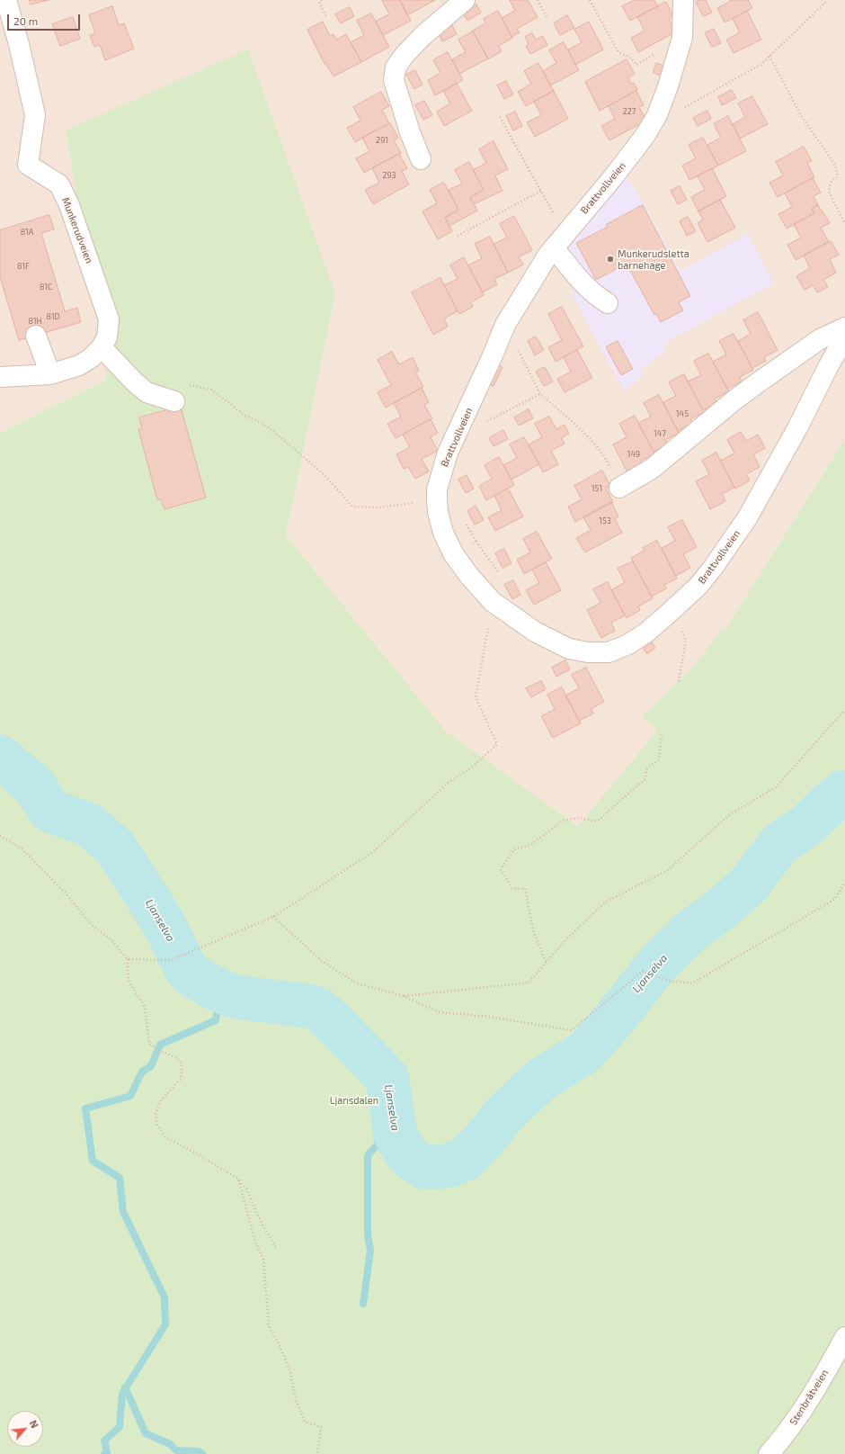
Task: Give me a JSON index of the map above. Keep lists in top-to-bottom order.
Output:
{
  "streets": {
    "street": ["Brattvollveien", "Munkerudveien", "Stenbråtveien"]
  },
  "water": ["Ljanselva"],
  "parks": ["Ljansdalen"],
  "places": ["Munkerudsletta barnehage"],
  "house_numbers": [
    "227",
    "291",
    "293",
    "81A",
    "81F",
    "81C",
    "81D",
    "81H",
    "145",
    "147",
    "149",
    "151",
    "153"
  ],
  "scale_bar": "20 m",
  "north": "top right"
}
